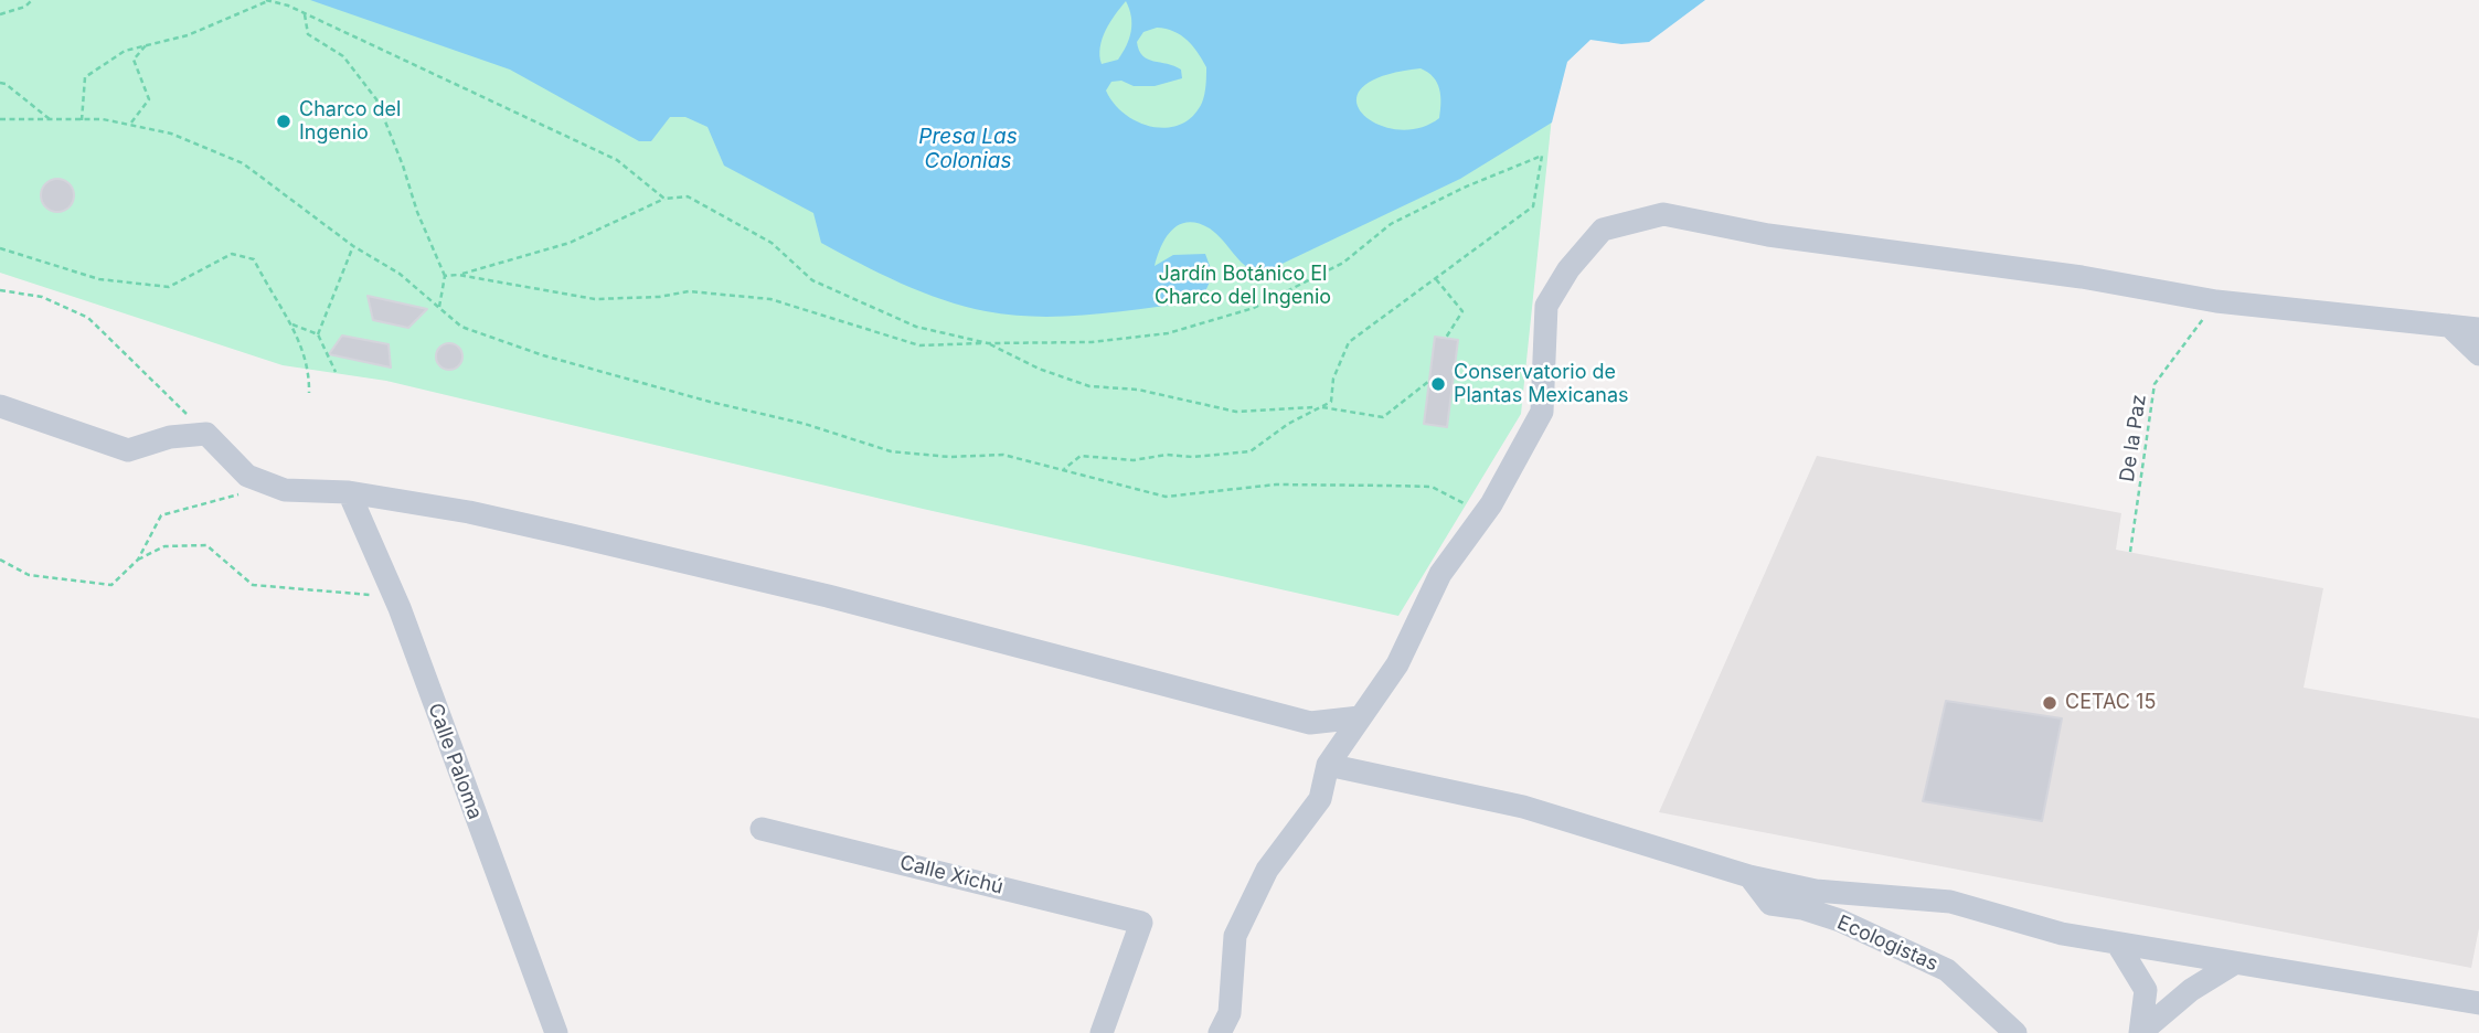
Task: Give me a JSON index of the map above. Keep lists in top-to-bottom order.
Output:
{
  "streets": {
    "street": ["Calle Paloma", "Calle Xichú", "Ecologistas"],
    "path": ["De la Paz"]
  },
  "water": ["Presa Las Colonias"],
  "parks": ["Jardín Botánico El Charco del Ingenio"],
  "places": ["Charco del Ingenio", "Conservatorio de Plantas Mexicanas", "CETAC 15"]
}
